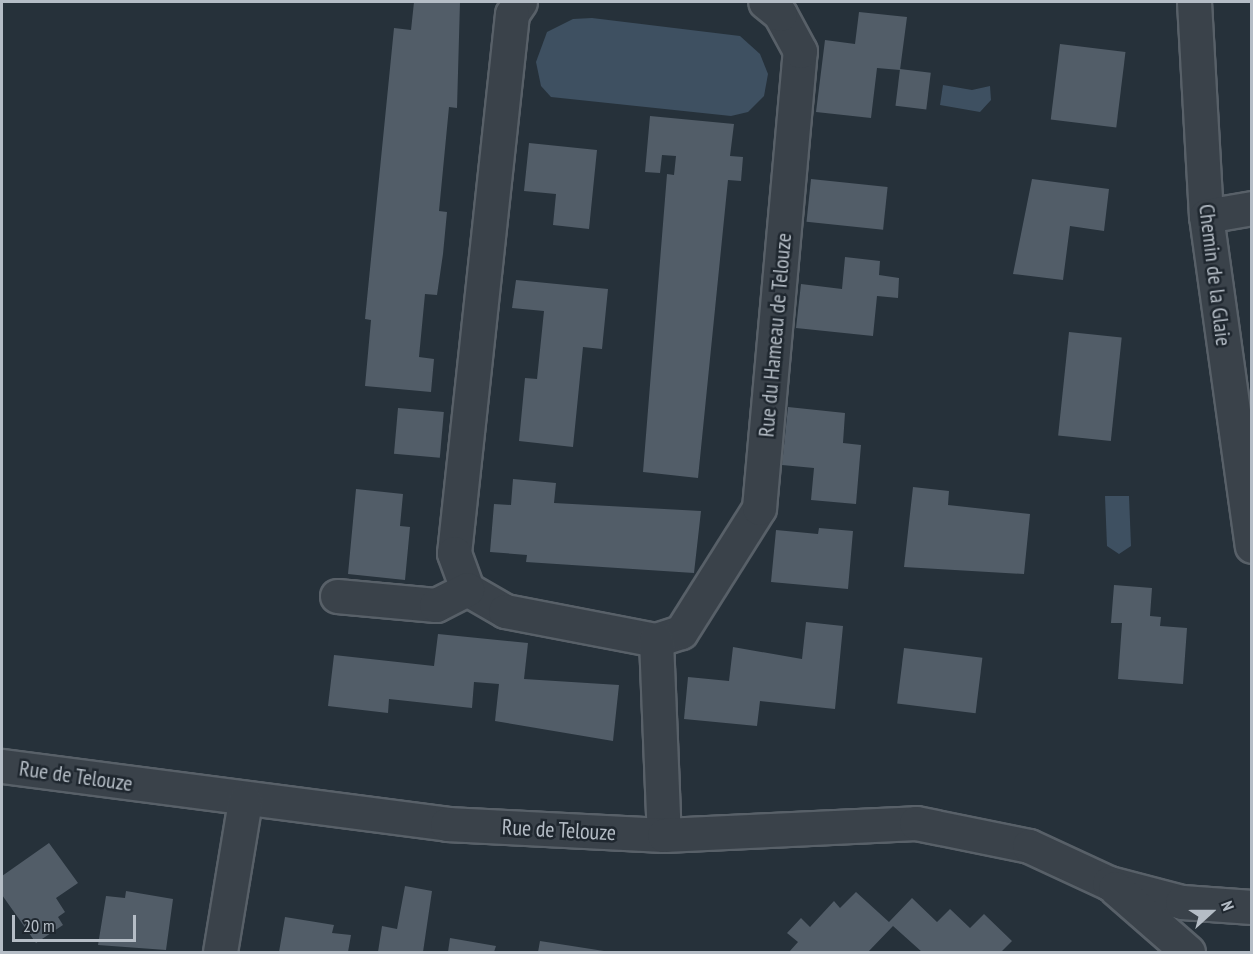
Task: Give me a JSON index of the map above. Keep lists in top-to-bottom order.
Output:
{
  "streets": {
    "street": ["Chemin de la Glaie", "Rue du Hameau de Telouze", "Rue de Telouze"]
  },
  "scale_bar": "20 m",
  "north": "right"
}
